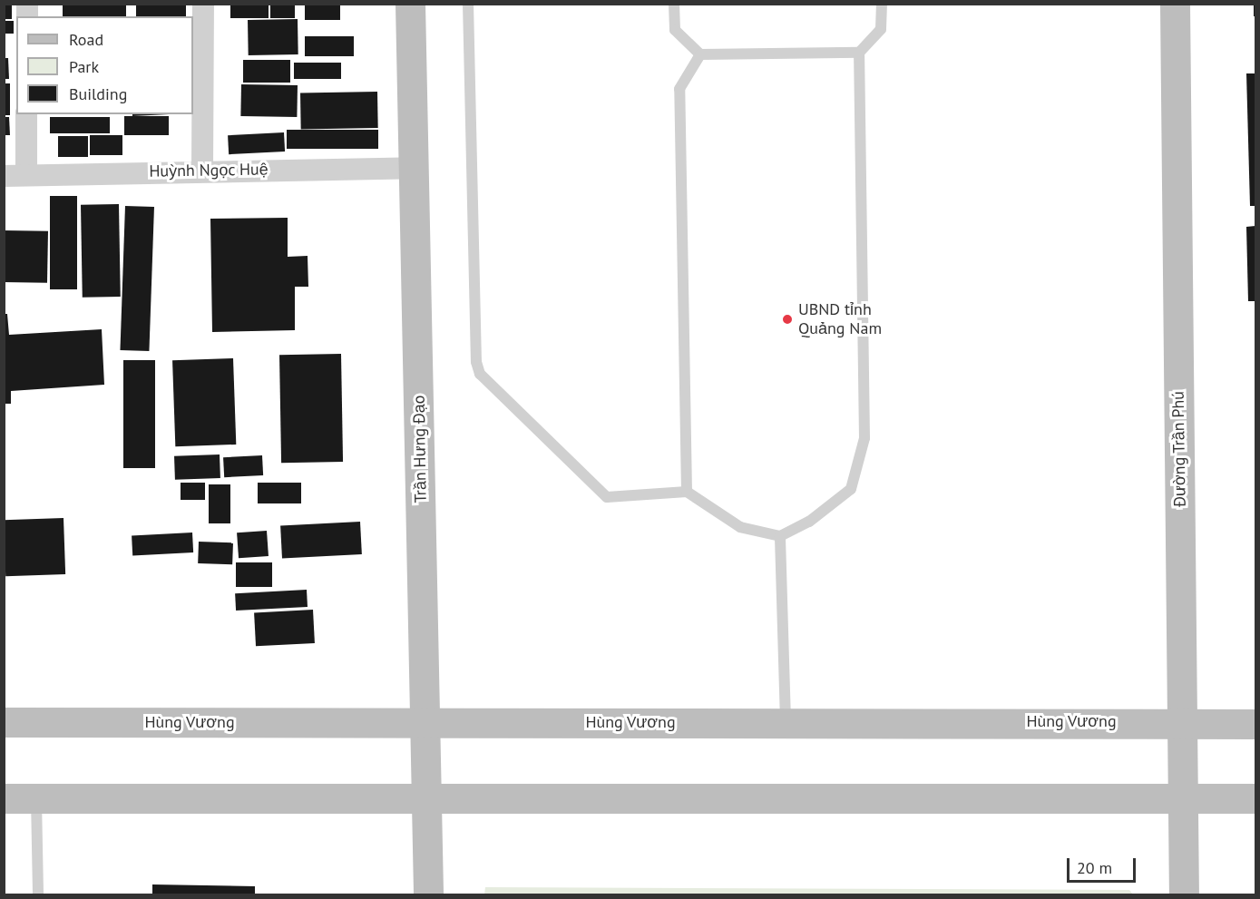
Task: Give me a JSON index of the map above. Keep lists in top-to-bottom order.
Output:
{
  "streets": {
    "main road": ["Trần Hưng Đạo", "Đường Trần Phú", "Hùng Vương"],
    "street": ["Huỳnh Ngọc Huệ"]
  },
  "crossings": [
    ["Huỳnh Ngọc Huệ", "Trần Hưng Đạo"],
    ["Trần Hưng Đạo", "Hùng Vương"],
    ["Đường Trần Phú", "Hùng Vương"]
  ],
  "places": ["UBND tỉnh Quảng Nam"],
  "legend": ["Road", "Park", "Building"],
  "scale_bar": "20 m"
}
